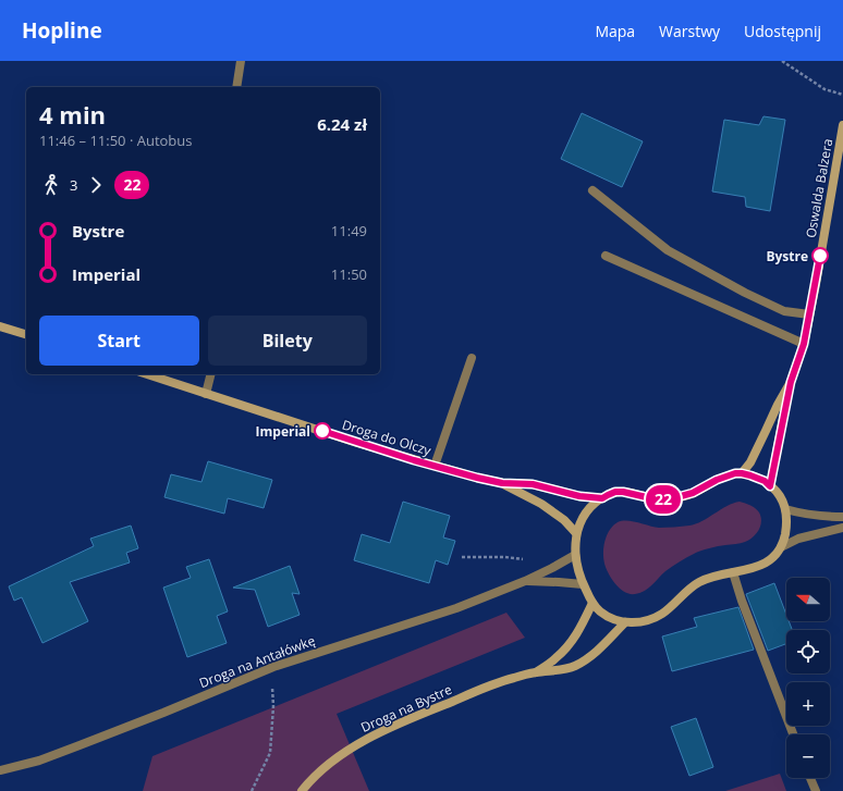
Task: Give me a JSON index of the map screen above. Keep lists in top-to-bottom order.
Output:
{
  "streets": {
    "street": [
      "Oswalda Balzera",
      "Droga do Olczy",
      "Droga na Antałówkę",
      "Droga na Bystre"
    ]
  },
  "places": ["Bystre", "Imperial"],
  "lines": ["bus line 22"],
  "north": "left",
  "page": {
    "header": "Hopline",
    "nav": ["Mapa", "Warstwy", "Udostępnij"],
    "on_map": "22",
    "heading": ["4 min", "11:46 – 11:50 · Autobus", "6.24 zł"],
    "legs": ["3", "22"],
    "list": [
      {
        "name": "Bystre",
        "value": "11:49"
      },
      {
        "name": "Imperial",
        "value": "11:50"
      }
    ],
    "buttons": ["Start", "Bilety"],
    "map_buttons": ["+", "−"]
  }
}
